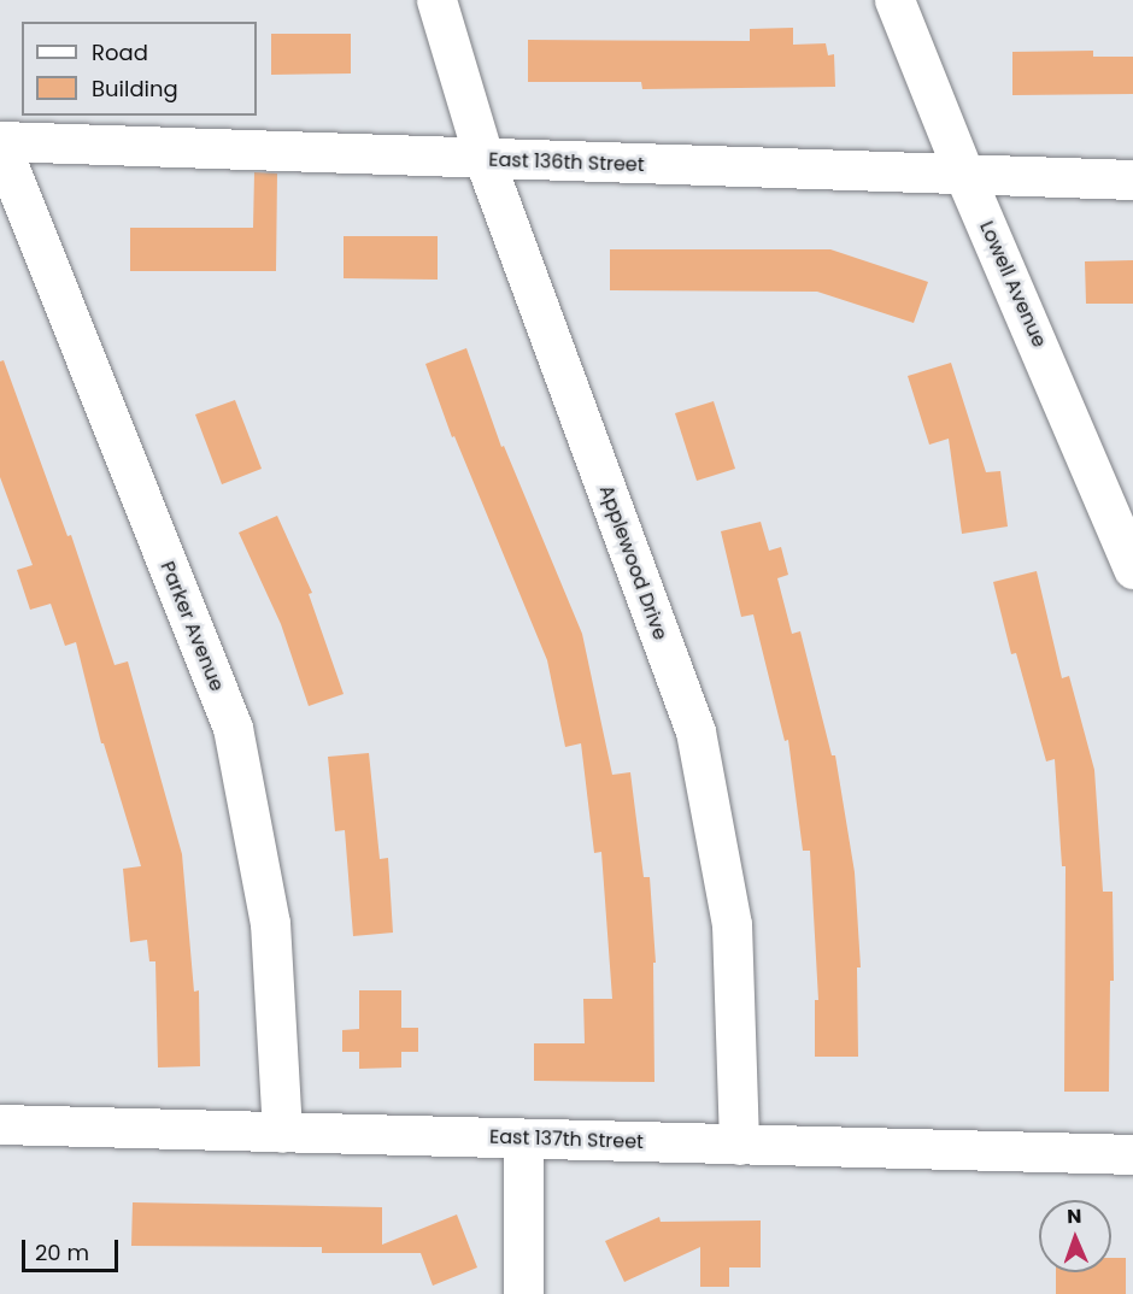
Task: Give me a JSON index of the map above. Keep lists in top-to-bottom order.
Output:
{
  "streets": {
    "street": [
      "East 136th Street",
      "Lowell Avenue",
      "Applewood Drive",
      "Parker Avenue",
      "East 137th Street"
    ]
  },
  "crossings": [
    ["East 136th Street", "Lowell Avenue"],
    ["East 136th Street", "Applewood Drive"],
    ["East 136th Street", "Parker Avenue"],
    ["Applewood Drive", "East 137th Street"],
    ["Parker Avenue", "East 137th Street"]
  ],
  "legend": ["Road", "Building"],
  "scale_bar": "20 m",
  "north": "top"
}
